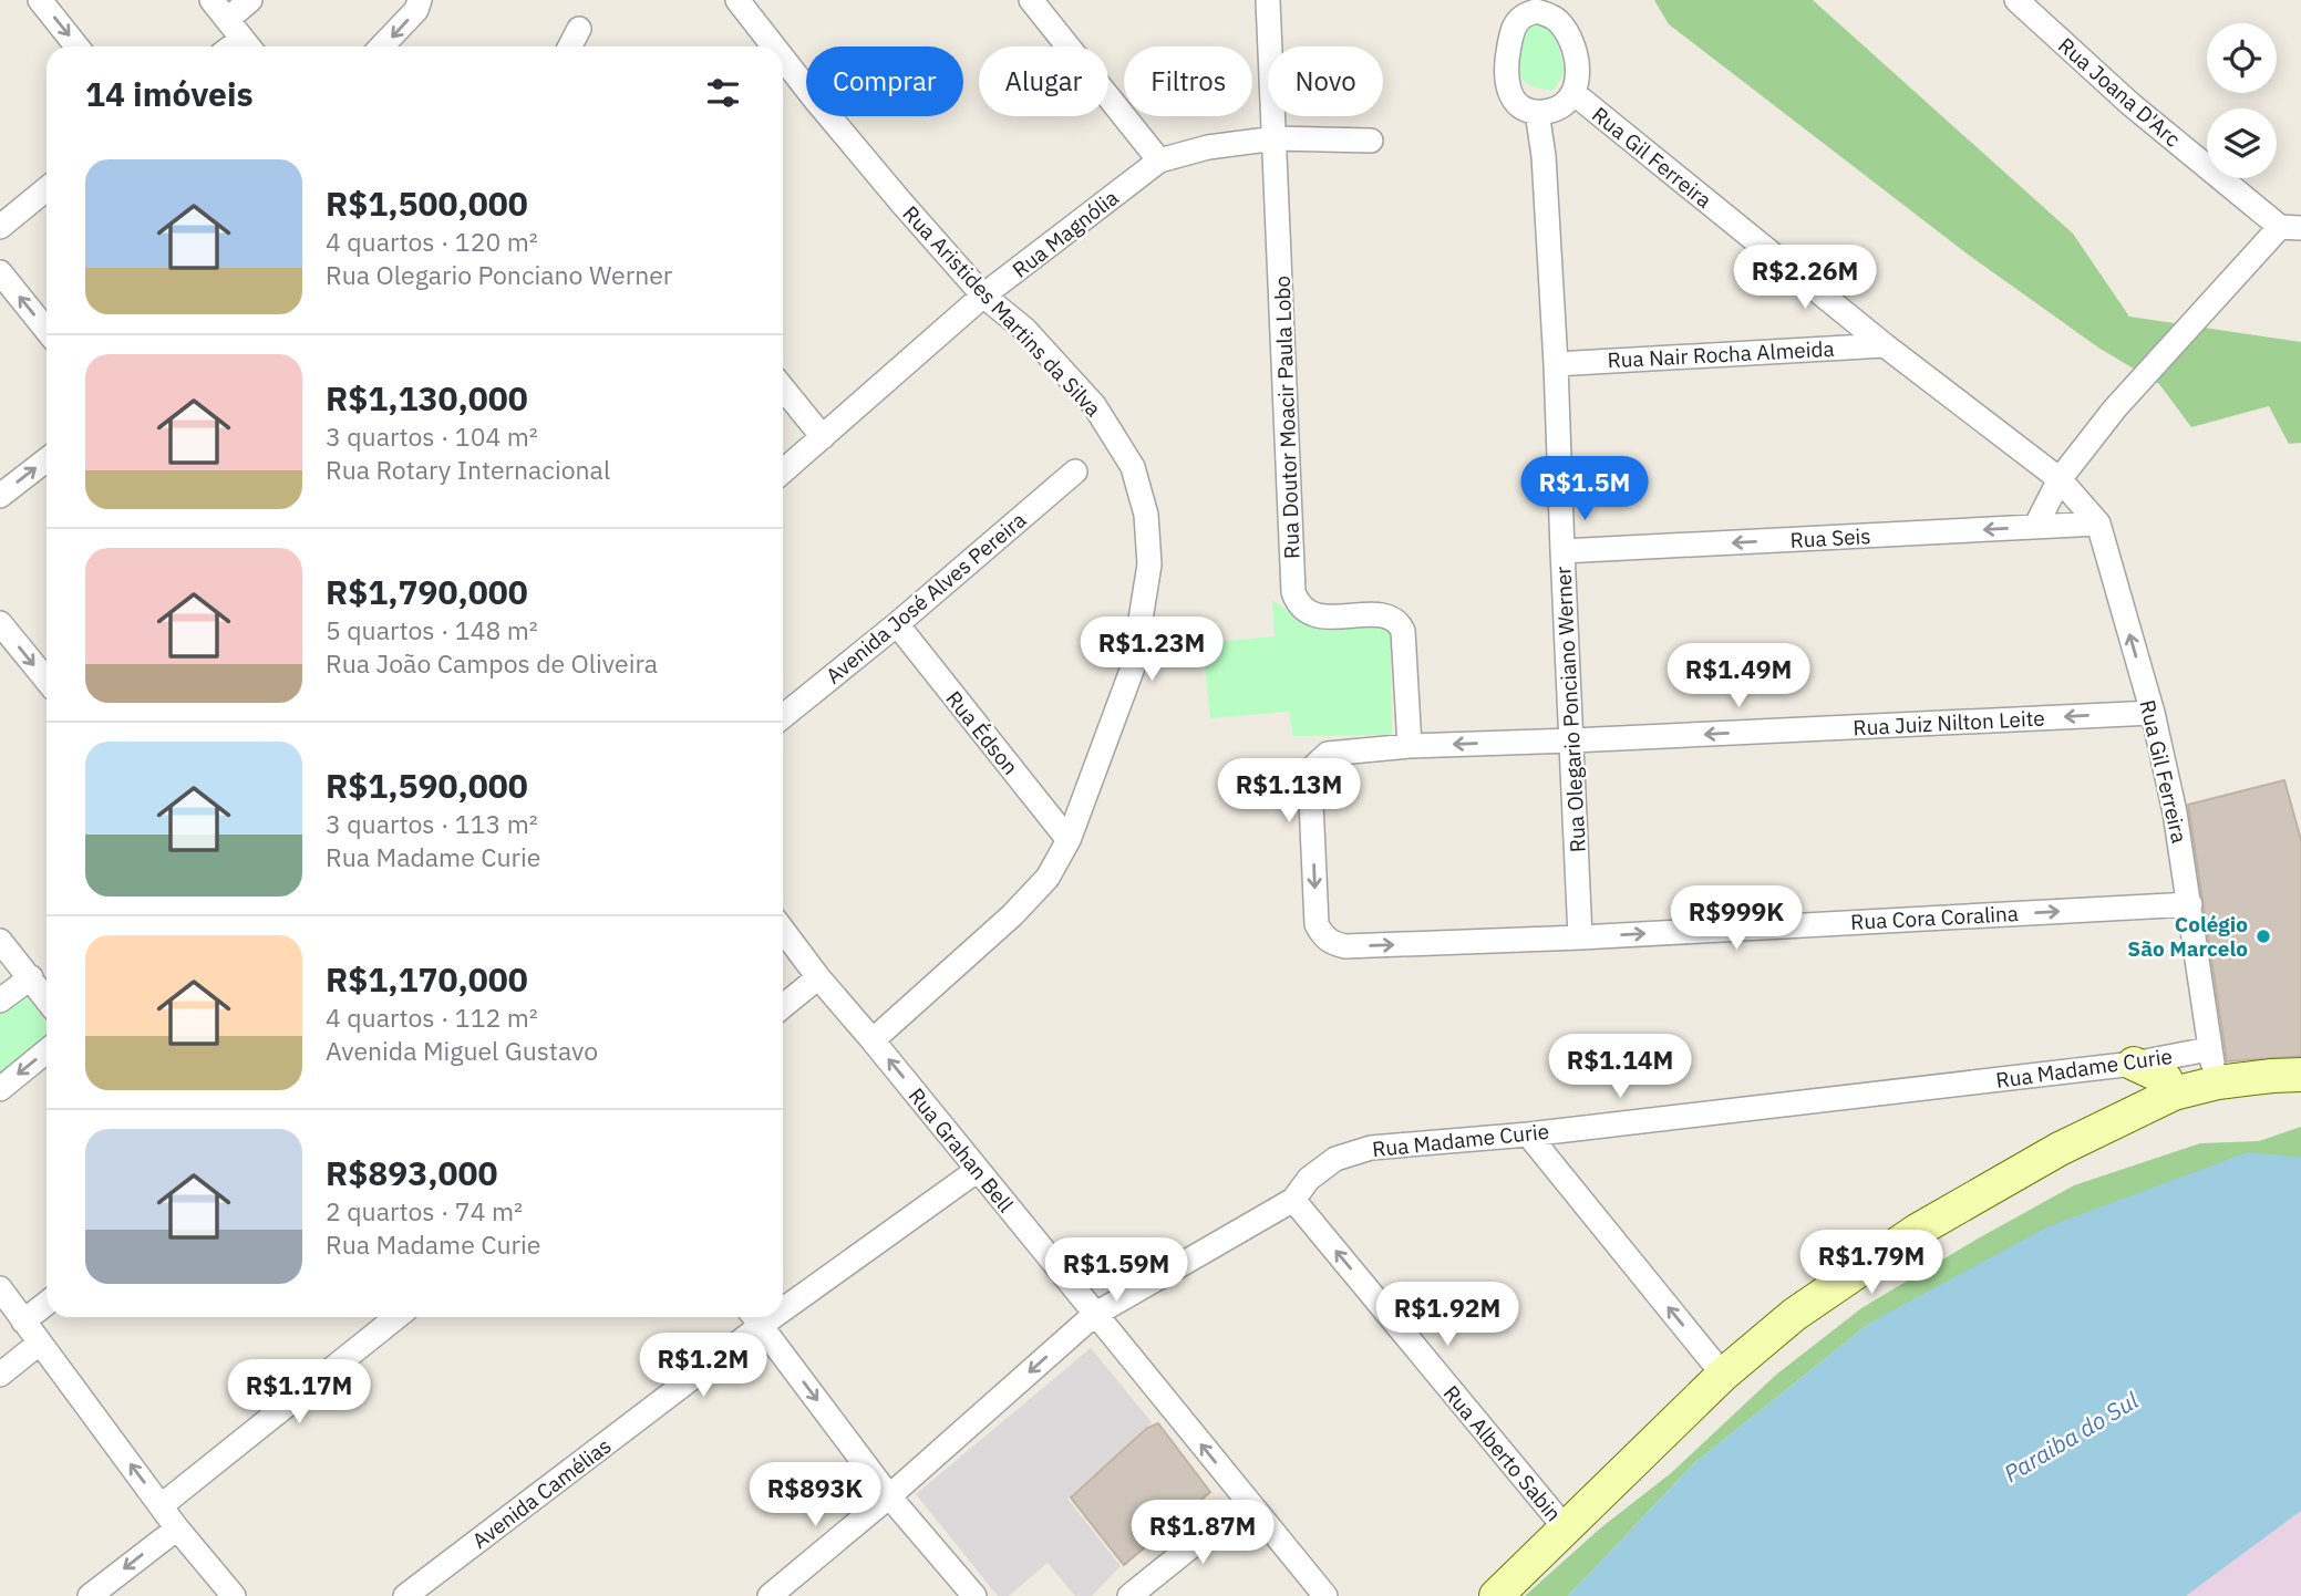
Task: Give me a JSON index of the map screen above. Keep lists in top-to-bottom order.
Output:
{
  "streets": {
    "street": [
      "Rua Joana D'Arc",
      "Rua Gil Ferreira",
      "Rua Magnólia",
      "Rua Aristides Martins da Silva",
      "Rua Nair Rocha Almeida",
      "Rua Doutor Moacir Paula Lobo",
      "Rua Seis",
      "Avenida José Alves Pereira",
      "Rua Olegario Ponciano Werner",
      "Rua Juiz Nilton Leite",
      "Rua Édson",
      "Rua Cora Coralina",
      "Rua Madame Curie",
      "Rua Grahan Bell",
      "Rua Alberto Sabin",
      "Avenida Camélias"
    ]
  },
  "crossings": [
    ["Rua Gil Ferreira", "Rua Nair Rocha Almeida"],
    ["Rua Gil Ferreira", "Rua Seis"],
    ["Rua Gil Ferreira", "Rua Olegario Ponciano Werner"],
    ["Rua Gil Ferreira", "Rua Juiz Nilton Leite"],
    ["Rua Gil Ferreira", "Rua Cora Coralina"],
    ["Rua Gil Ferreira", "Rua Madame Curie"],
    ["Rua Magnólia", "Rua Aristides Martins da Silva"],
    ["Rua Magnólia", "Rua Doutor Moacir Paula Lobo"],
    ["Rua Aristides Martins da Silva", "Rua Édson"],
    ["Rua Aristides Martins da Silva", "Rua Grahan Bell"],
    ["Rua Nair Rocha Almeida", "Rua Olegario Ponciano Werner"],
    ["Rua Doutor Moacir Paula Lobo", "Rua Juiz Nilton Leite"],
    ["Rua Seis", "Rua Olegario Ponciano Werner"],
    ["Avenida José Alves Pereira", "Rua Édson"],
    ["Rua Olegario Ponciano Werner", "Rua Juiz Nilton Leite"],
    ["Rua Olegario Ponciano Werner", "Rua Cora Coralina"],
    ["Rua Juiz Nilton Leite", "Rua Cora Coralina"],
    ["Rua Madame Curie", "Rua Grahan Bell"],
    ["Rua Madame Curie", "Rua Alberto Sabin"],
    ["Rua Grahan Bell", "Avenida Camélias"]
  ],
  "one_way": [
    "Rua Seis",
    "Rua Juiz Nilton Leite",
    "Rua Cora Coralina",
    "Rua Grahan Bell",
    "Rua Alberto Sabin"
  ],
  "water": ["Paraiba do Sul"],
  "places": ["Colégio São Marcelo"],
  "page": {
    "chip": [
      "Comprar",
      "Alugar",
      "Filtros",
      "Novo"
    ],
    "heading": "14 imóveis",
    "list": [
      {
        "name": "R$1,500,000",
        "note": "4 quartos · 120 m² · Rua Olegario Ponciano Werner"
      },
      {
        "name": "R$1,130,000",
        "note": "3 quartos · 104 m² · Rua Rotary Internacional"
      },
      {
        "name": "R$1,790,000",
        "note": "5 quartos · 148 m² · Rua João Campos de Oliveira"
      },
      {
        "name": "R$1,590,000",
        "note": "3 quartos · 113 m² · Rua Madame Curie"
      },
      {
        "name": "R$1,170,000",
        "note": "4 quartos · 112 m² · Avenida Miguel Gustavo"
      },
      {
        "name": "R$893,000",
        "note": "2 quartos · 74 m² · Rua Madame Curie"
      }
    ],
    "price": [
      "R$2.26M",
      "R$1.5M",
      "R$1.23M",
      "R$1.49M",
      "R$1.13M",
      "R$999K",
      "R$1.14M",
      "R$1.79M",
      "R$1.59M",
      "R$1.92M",
      "R$1.2M",
      "R$1.17M",
      "R$893K",
      "R$1.87M"
    ]
  }
}
